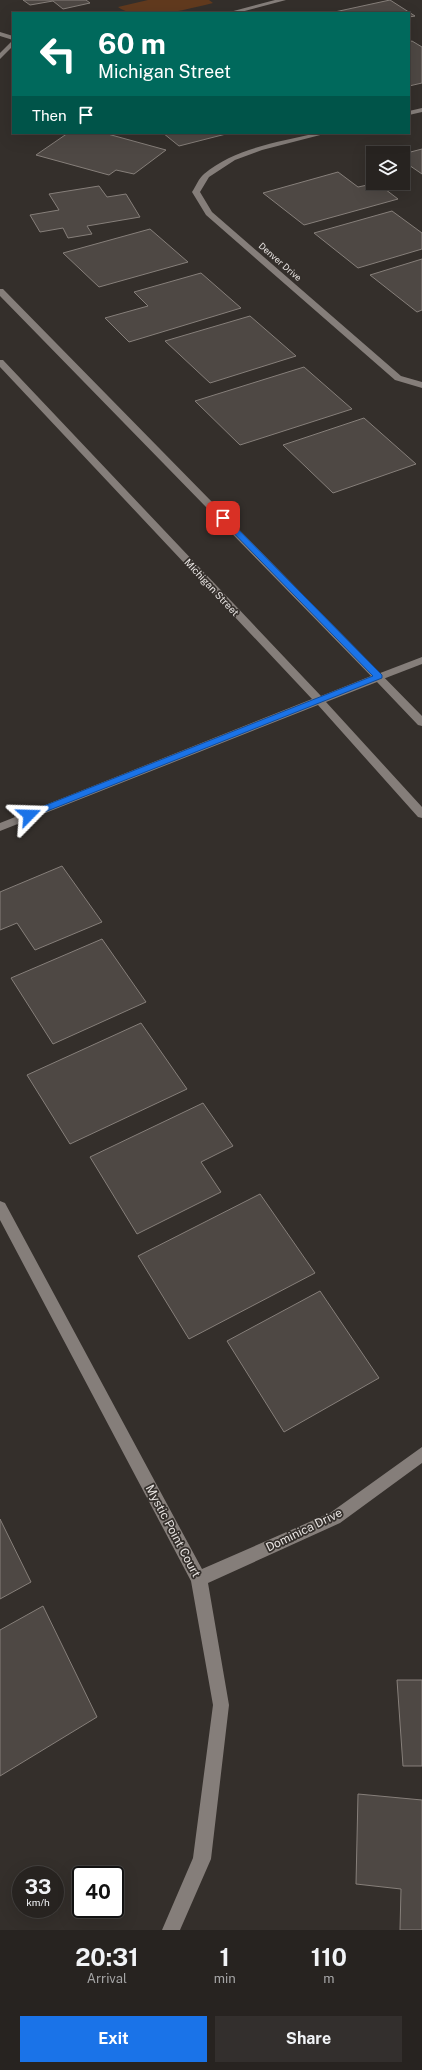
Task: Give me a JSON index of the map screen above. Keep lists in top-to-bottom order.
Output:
{
  "streets": {
    "street": [
      "Denver Drive",
      "Michigan Street",
      "Dominica Drive",
      "Mystic Point Court"
    ]
  },
  "crossings": [
    ["Dominica Drive", "Mystic Point Court"]
  ],
  "page": {
    "turn": ["60 m", "Michigan Street"],
    "then": "Then",
    "speed": "33 km/h",
    "limit": "40",
    "eta": [
      "20:31",
      "Arrival",
      "1",
      "min",
      "110",
      "m"
    ],
    "buttons": ["Exit", "Share"]
  }
}
